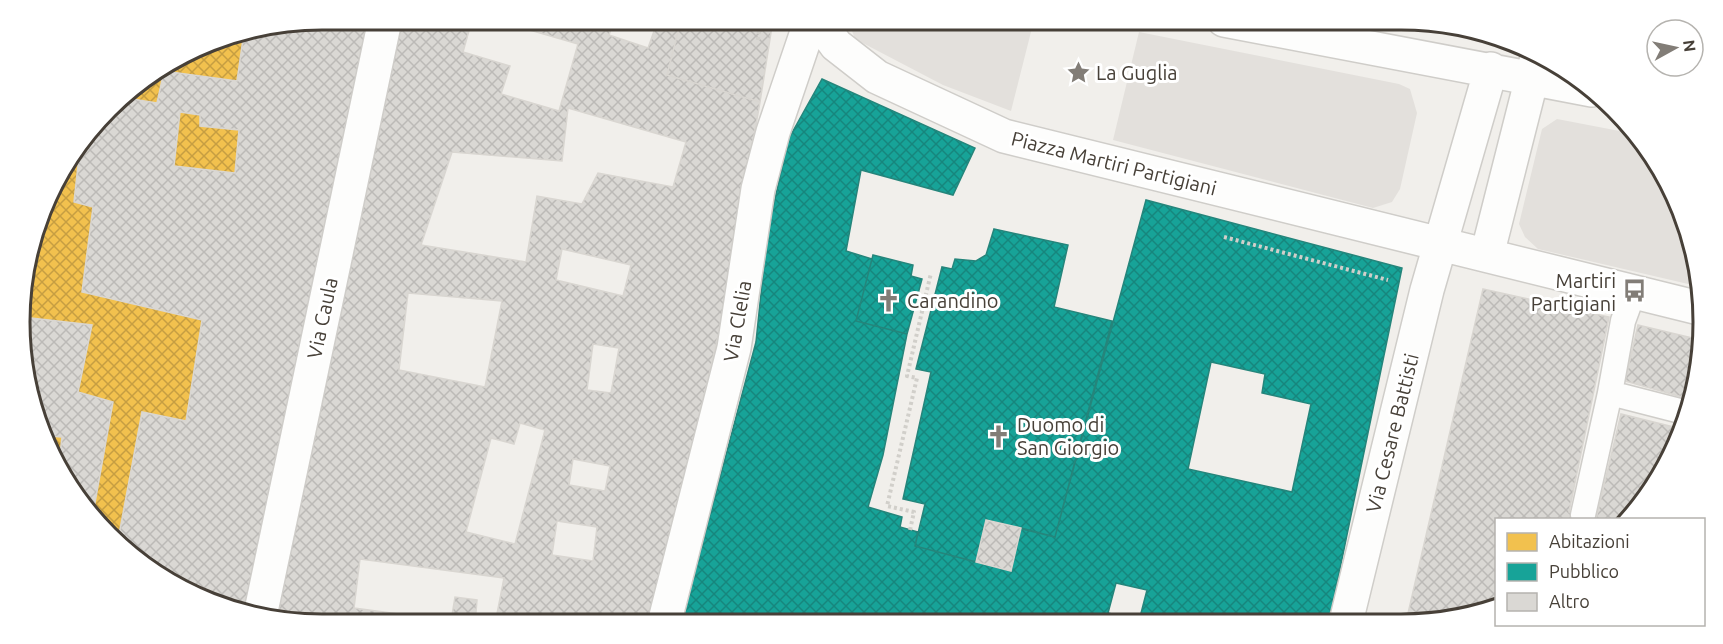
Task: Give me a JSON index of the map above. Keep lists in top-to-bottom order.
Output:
{
  "streets": {
    "street": [
      "Piazza Martiri Partigiani",
      "Via Caula",
      "Via Clelia",
      "Via Cesare Battisti"
    ]
  },
  "crossings": [
    ["Piazza Martiri Partigiani", "Via Cesare Battisti"]
  ],
  "places": {
    "place": ["La Guglia"],
    "bus stop": ["Martiri Partigiani"],
    "church": ["Carandino", "Duomo di San Giorgio"]
  },
  "legend": ["Abitazioni", "Pubblico", "Altro"],
  "north": "right"
}
